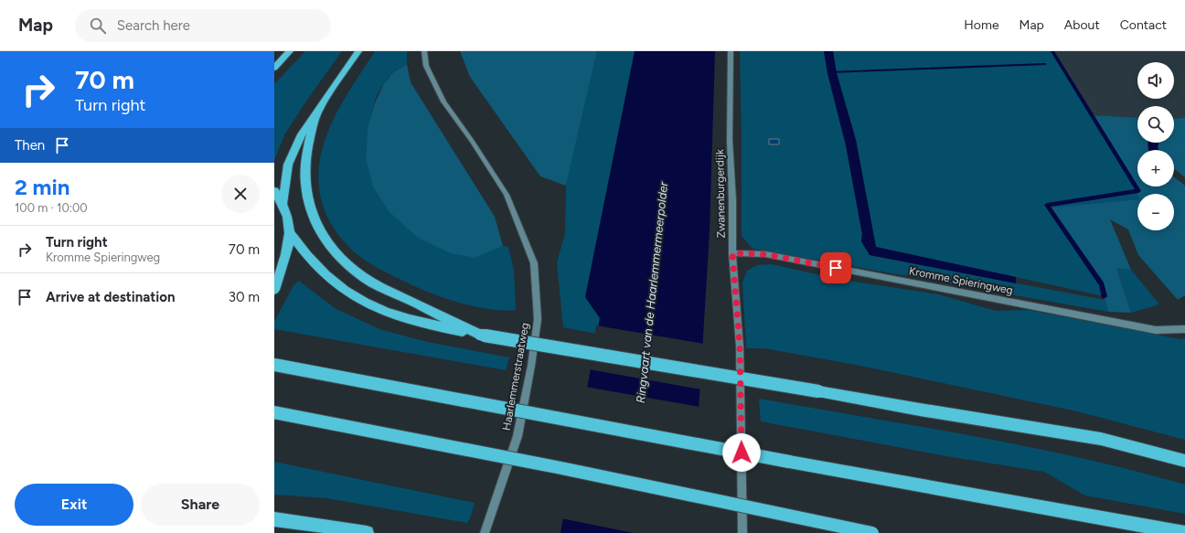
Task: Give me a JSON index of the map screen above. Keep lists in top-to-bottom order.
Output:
{
  "streets": {
    "street": ["Zwanenburgerdijk", "Kromme Spieringweg", "Haarlemmerstraatweg"]
  },
  "crossings": [
    ["Zwanenburgerdijk", "Kromme Spieringweg"]
  ],
  "water": ["Ringvaart van de Haarlemmermeerpolder"],
  "page": {
    "header": "Map",
    "search": "Search here",
    "nav": [
      "Home",
      "Map",
      "About",
      "Contact"
    ],
    "turn": ["70 m", "Turn right"],
    "map_buttons": ["+", "−"],
    "then": "Then",
    "heading": ["2 min", "100 m · 10:00"],
    "list": [
      {
        "name": "Turn right",
        "note": "Kromme Spieringweg",
        "value": "70 m"
      },
      {
        "name": "Arrive at destination",
        "value": "30 m"
      }
    ],
    "buttons": ["Exit", "Share"]
  }
}
